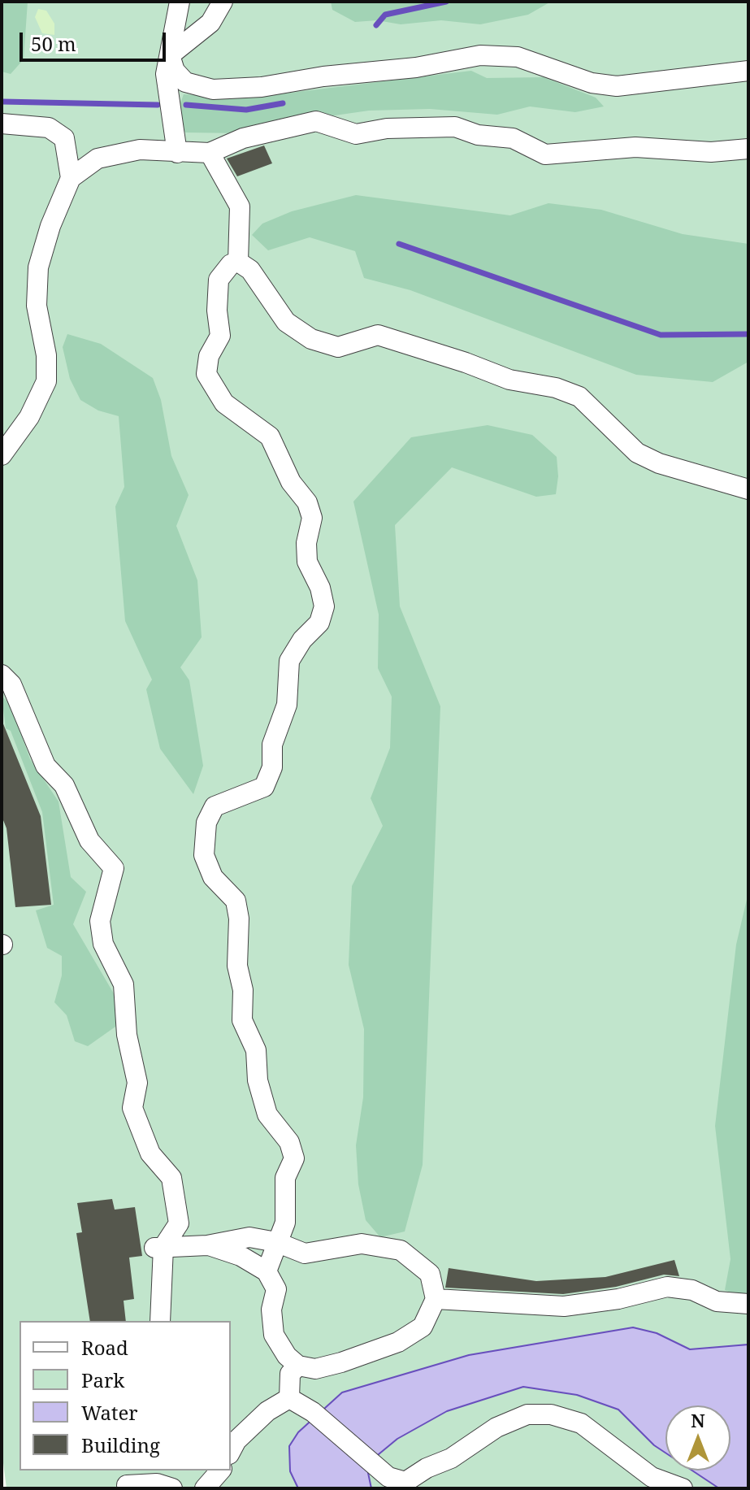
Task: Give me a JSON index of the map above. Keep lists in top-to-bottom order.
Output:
{
  "legend": [
    "Road",
    "Park",
    "Water",
    "Building"
  ],
  "scale_bar": "50 m",
  "north": "top"
}
